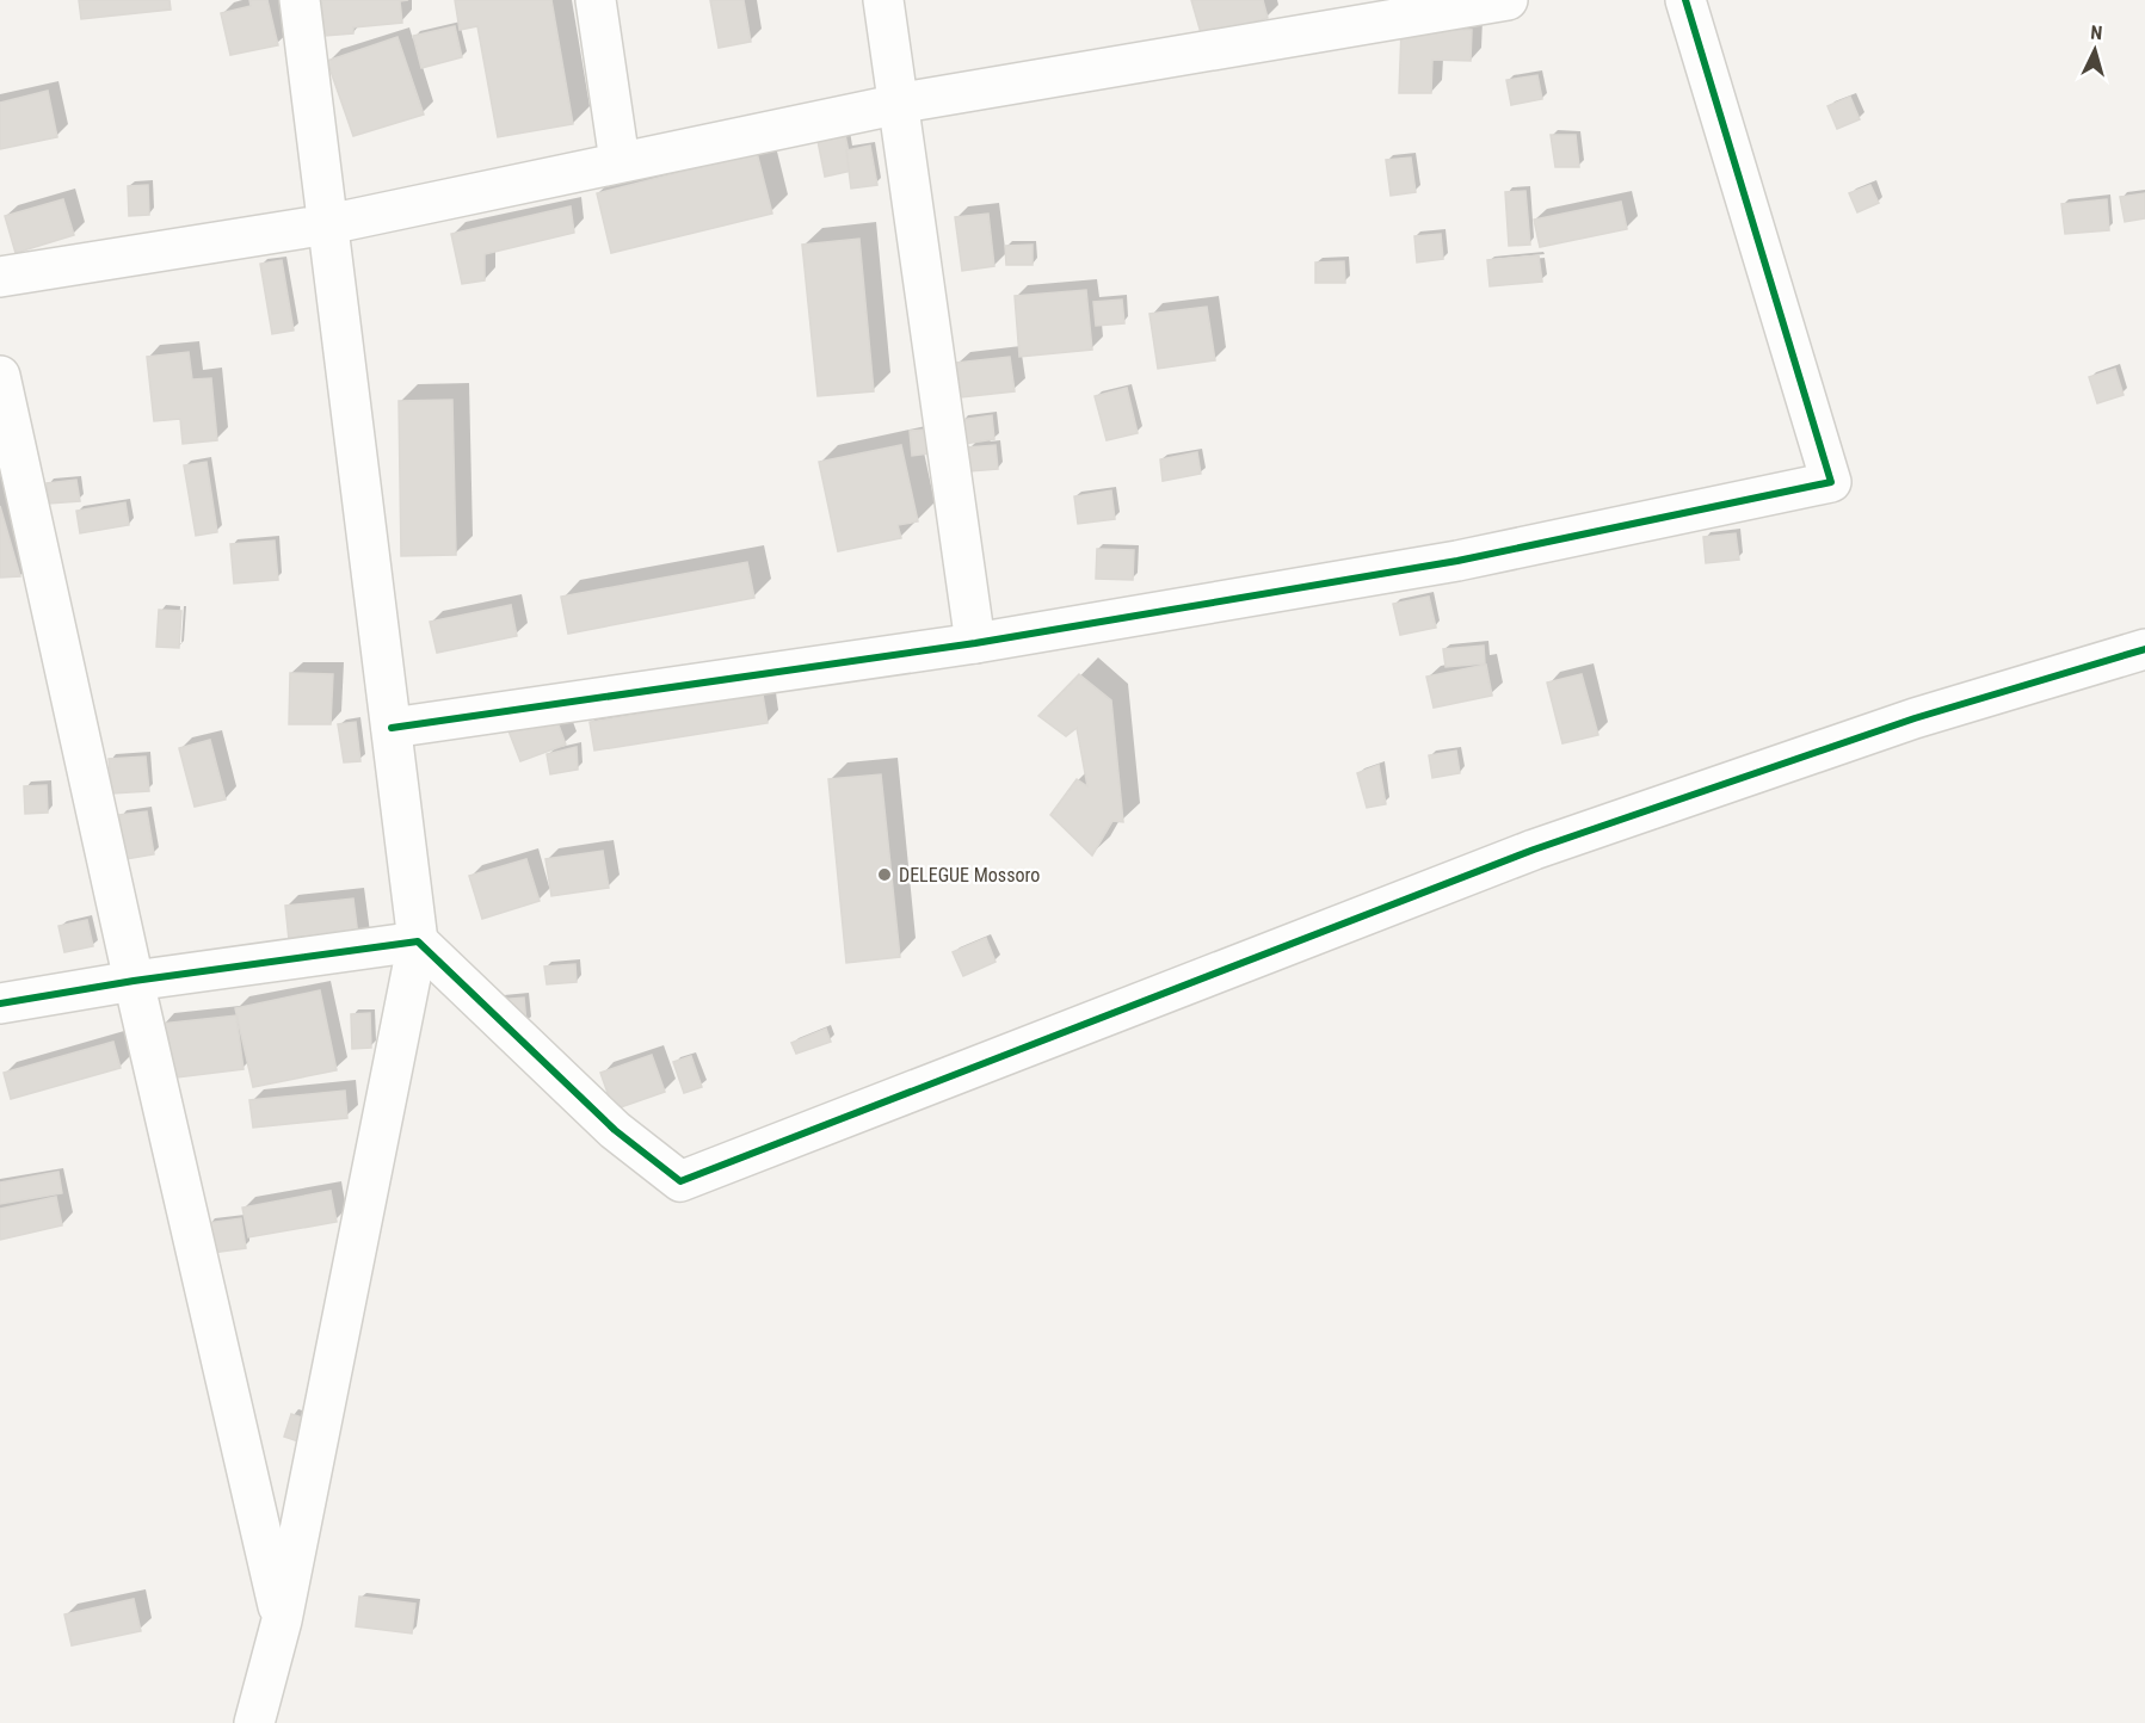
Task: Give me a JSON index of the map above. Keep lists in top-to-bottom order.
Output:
{
  "places": ["DELEGUE Mossoro"],
  "north": "top"
}
